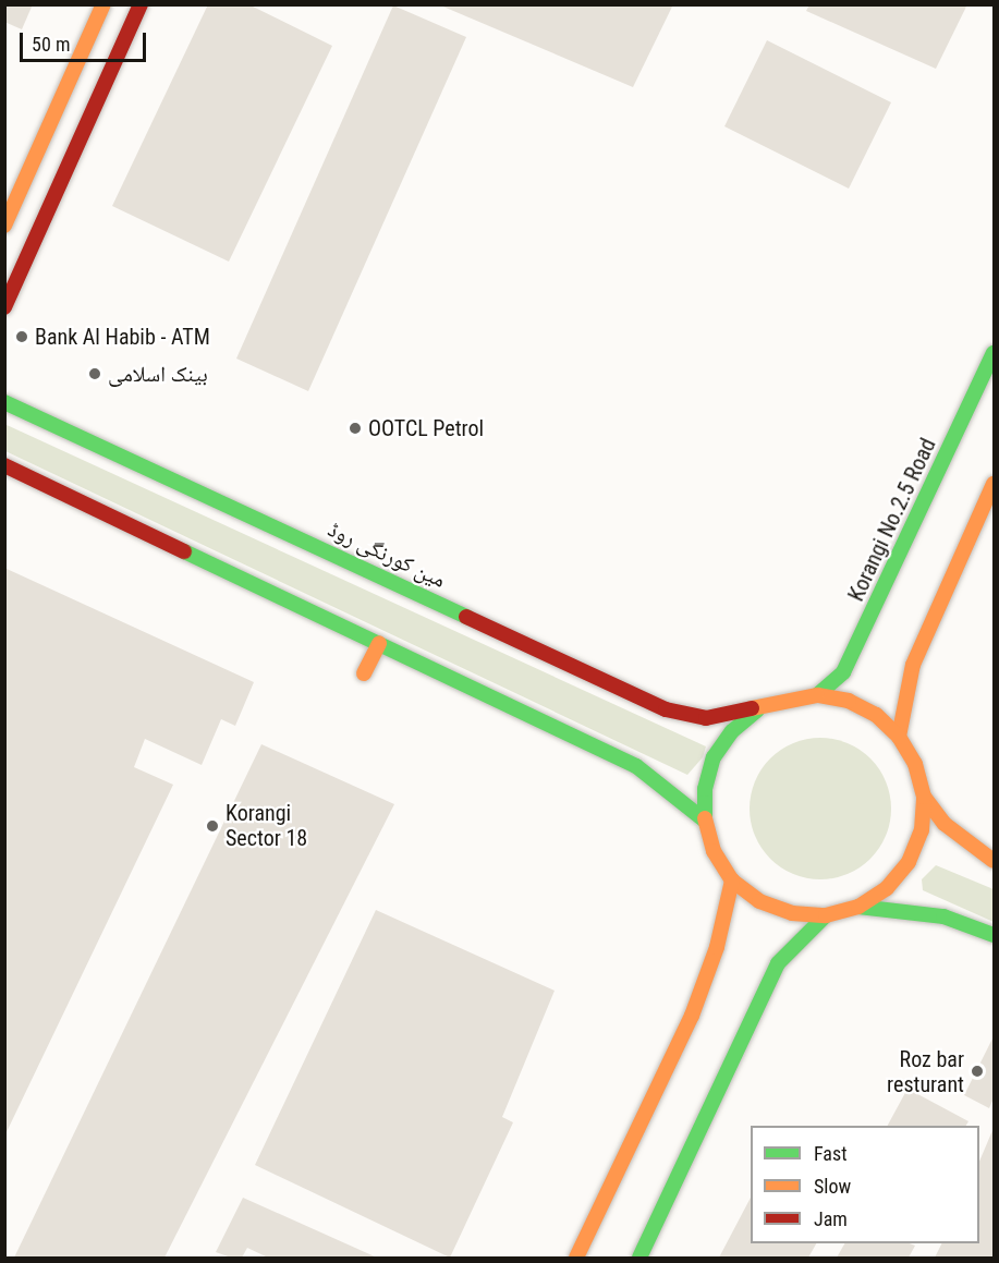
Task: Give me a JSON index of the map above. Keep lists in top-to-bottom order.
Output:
{
  "streets": {
    "main road": ["Korangi No.2.5 Road", "مین کورنگی روڈ"]
  },
  "crossings": [
    ["Korangi No.2.5 Road", "مین کورنگی روڈ"]
  ],
  "places": [
    "Bank Al Habib - ATM",
    "بینک اسلامی",
    "OOTCL Petrol",
    "Korangi Sector 18",
    "Roz bar resturant"
  ],
  "legend": ["Fast", "Slow", "Jam"],
  "scale_bar": "50 m"
}
